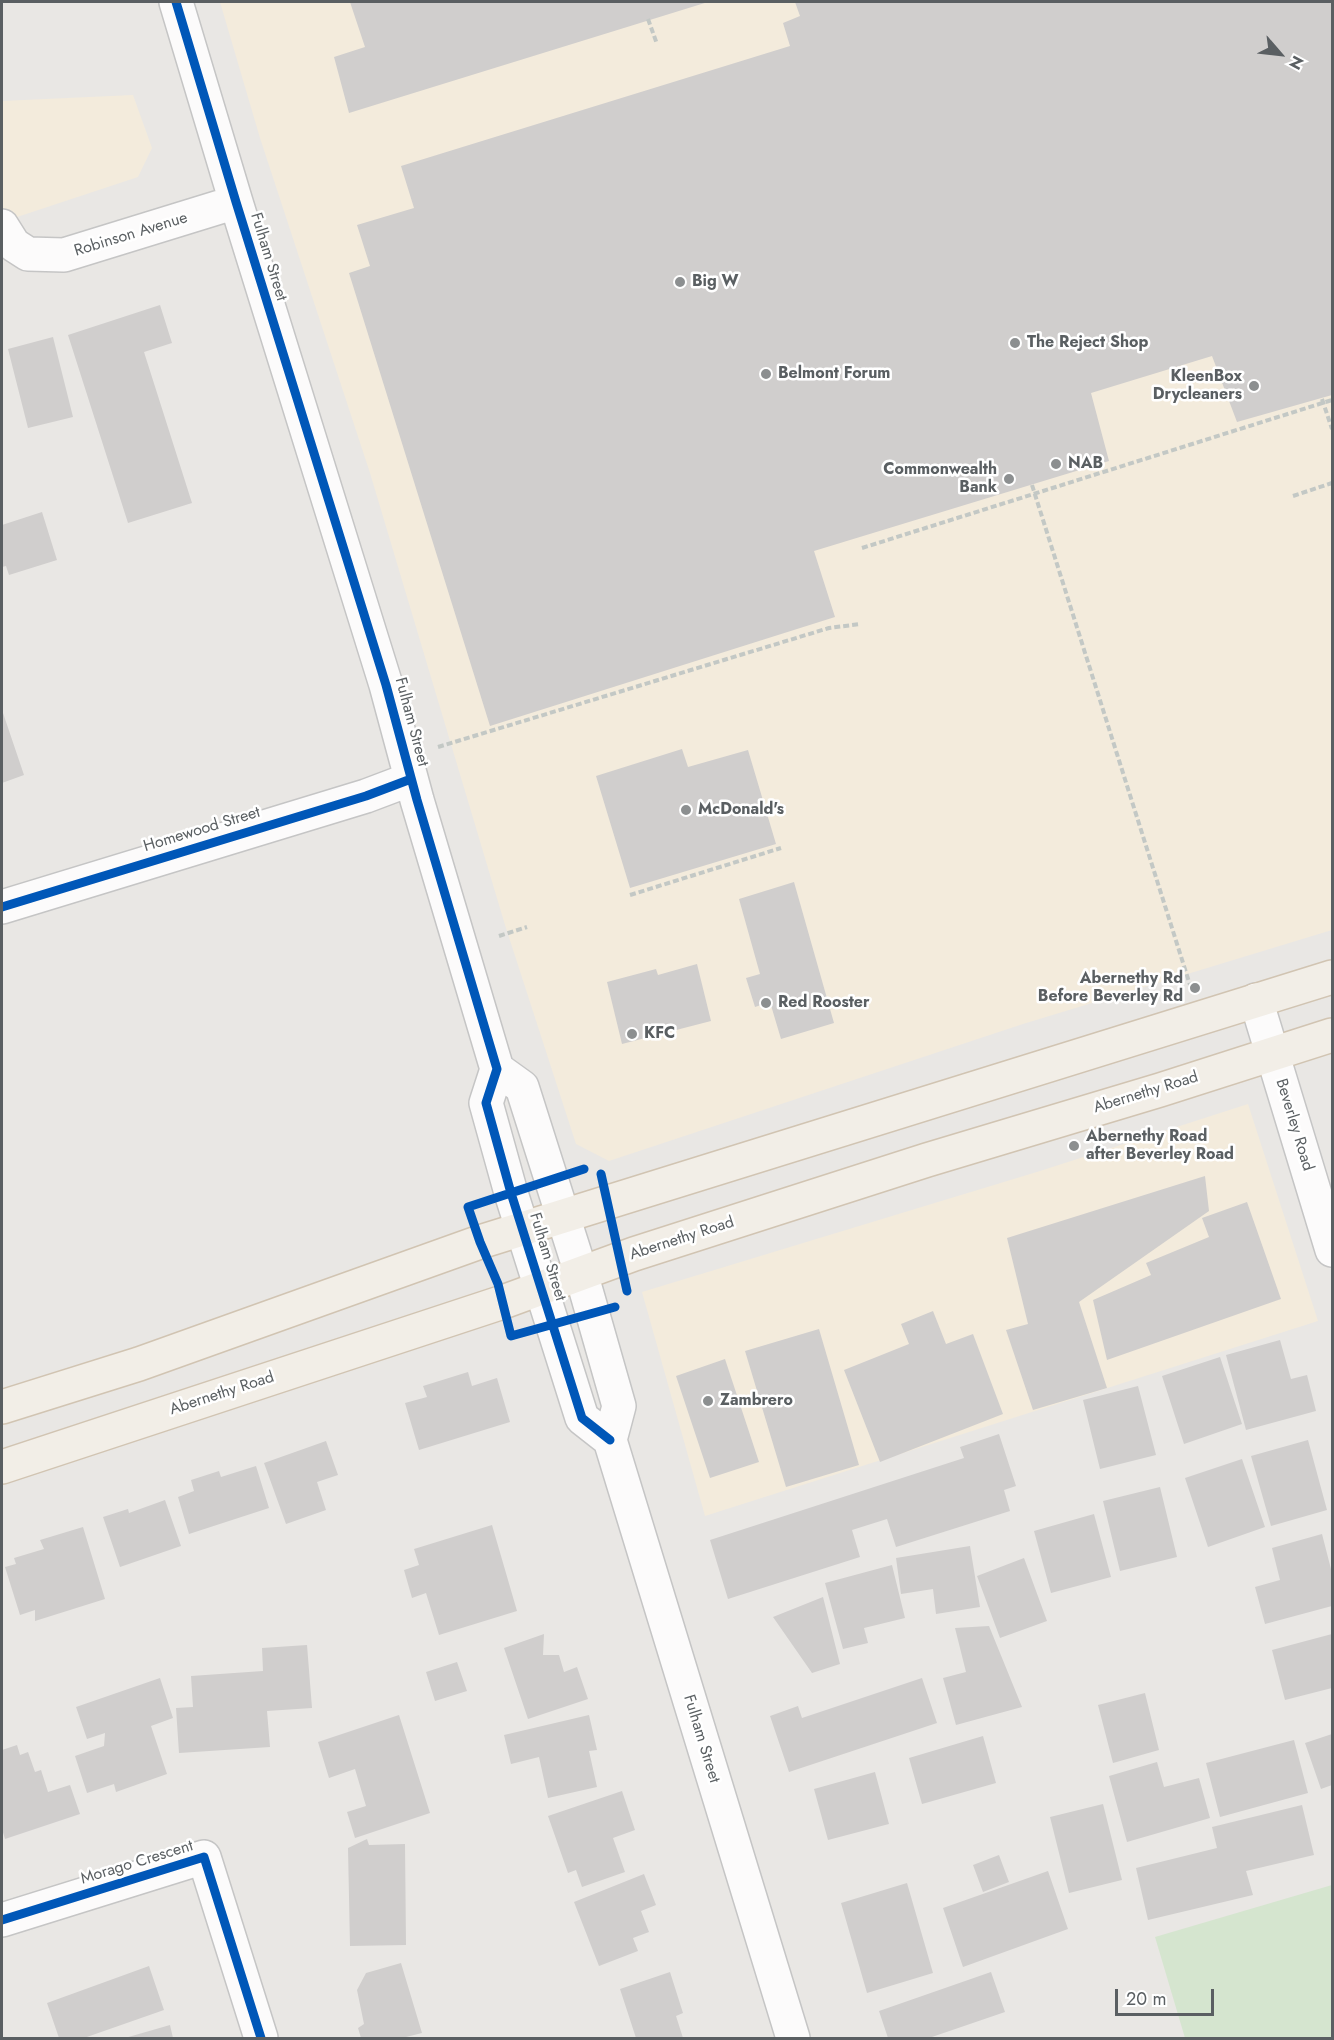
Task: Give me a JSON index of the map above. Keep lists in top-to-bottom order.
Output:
{
  "streets": {
    "main road": ["Abernethy Road"],
    "street": [
      "Robinson Avenue",
      "Fulham Street",
      "Homewood Street",
      "Beverley Road",
      "Morago Crescent"
    ]
  },
  "crossings": [
    ["Robinson Avenue", "Fulham Street"],
    ["Fulham Street", "Homewood Street"],
    ["Fulham Street", "Abernethy Road"],
    ["Abernethy Road", "Beverley Road"]
  ],
  "places": [
    "Big W",
    "The Reject Shop",
    "Belmont Forum",
    "KleenBox Drycleaners",
    "NAB",
    "Commonwealth Bank",
    "McDonald's",
    "Abernethy Rd Before Beverley Rd",
    "Red Rooster",
    "KFC",
    "Abernethy Road after Beverley Road",
    "Zambrero"
  ],
  "scale_bar": "20 m",
  "north": "bottom right"
}
